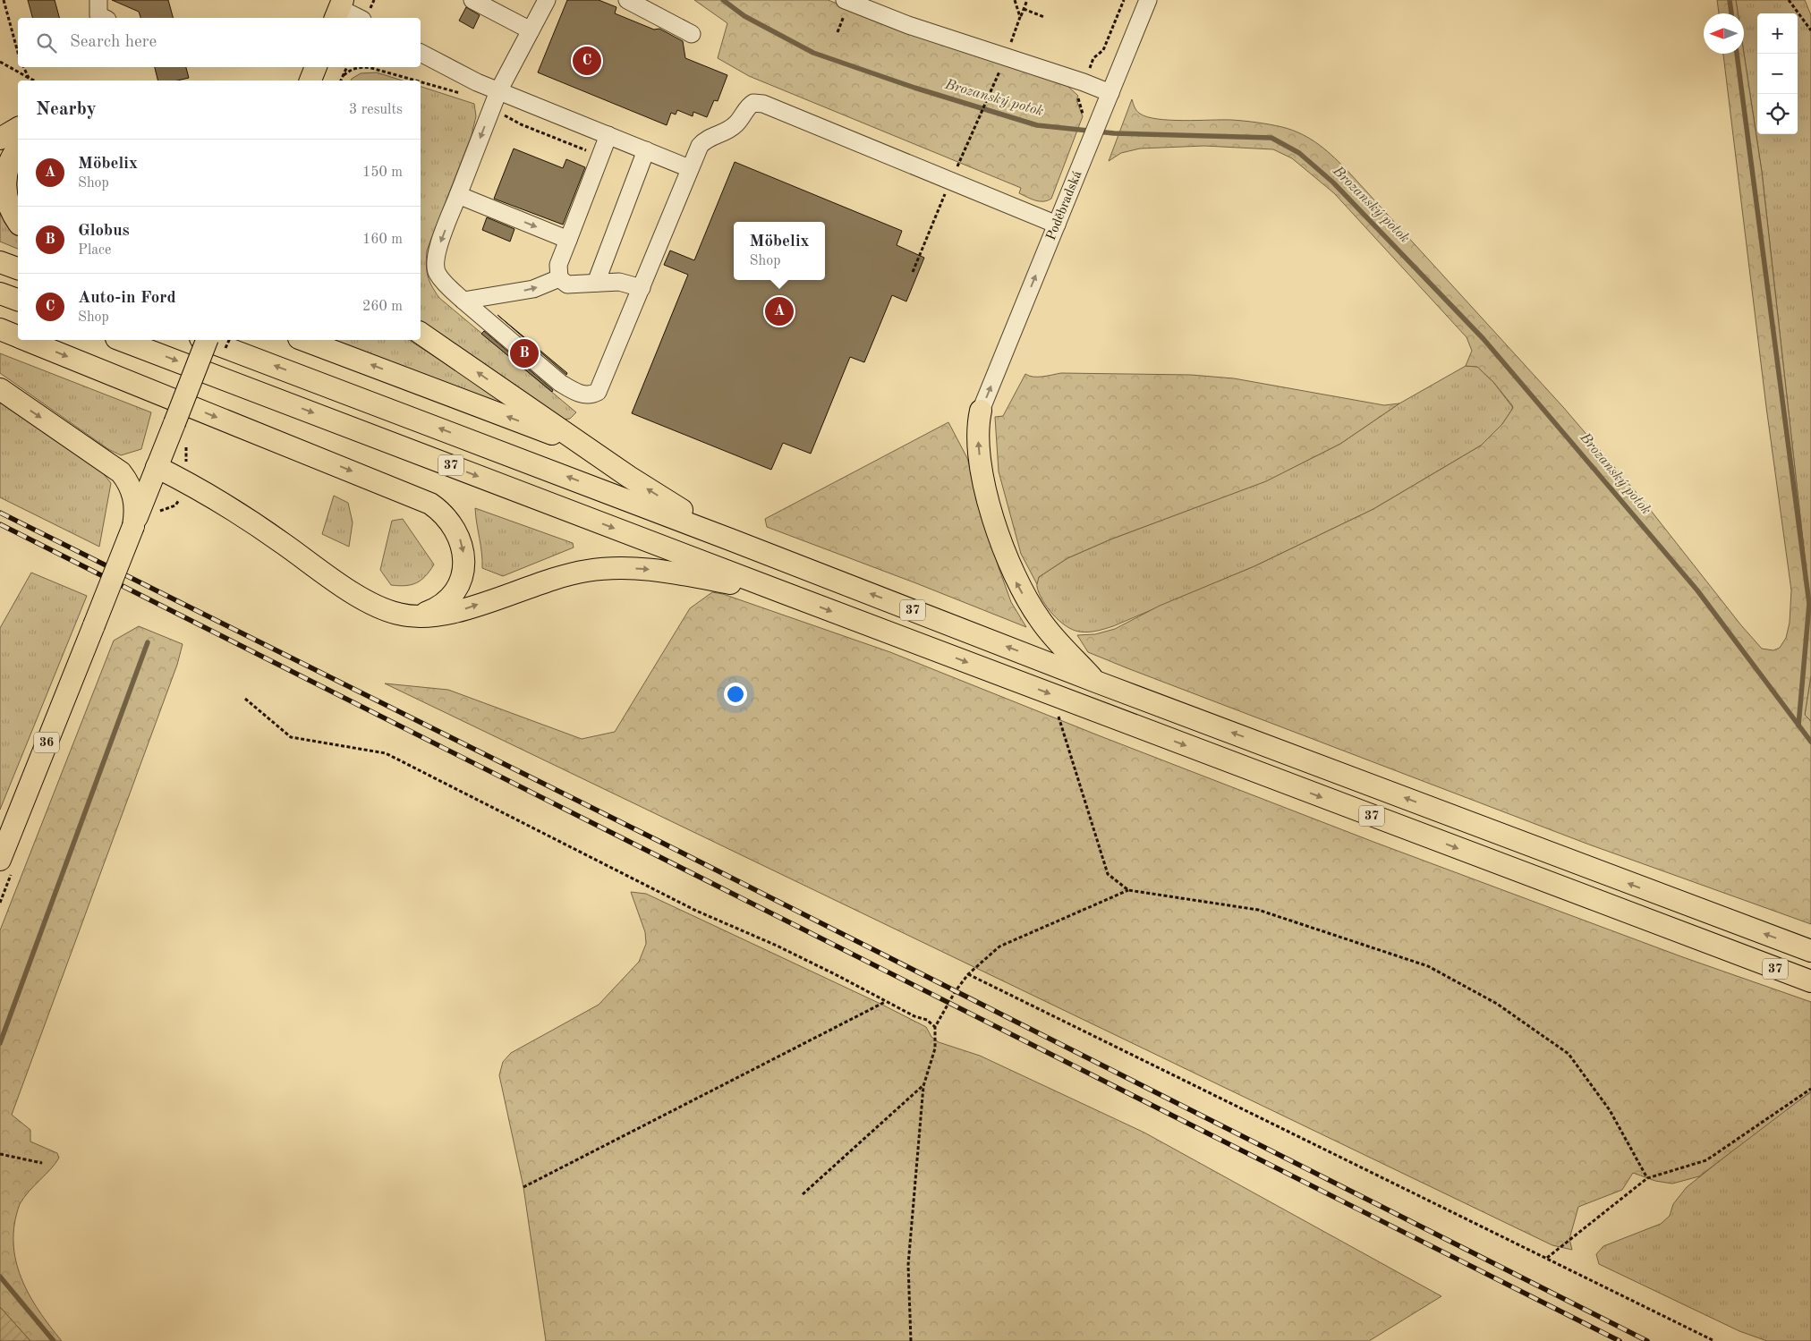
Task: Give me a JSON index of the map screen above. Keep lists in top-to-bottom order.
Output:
{
  "streets": {
    "main road": ["37", "36"],
    "street": ["Poděbradská"]
  },
  "one_way": ["Poděbradská"],
  "water": ["Brozanský potok"],
  "north": "left",
  "page": {
    "map_buttons": ["+", "−"],
    "search": "Search here",
    "pins": ["C", "A", "B"],
    "heading": ["Nearby", "3 results"],
    "list": [
      {
        "mark": "A",
        "name": "Möbelix",
        "note": "Shop",
        "value": "150 m"
      },
      {
        "mark": "B",
        "name": "Globus",
        "note": "Place",
        "value": "160 m"
      },
      {
        "mark": "C",
        "name": "Auto-in Ford",
        "note": "Shop",
        "value": "260 m"
      }
    ],
    "popup": ["Möbelix", "Shop"]
  }
}
